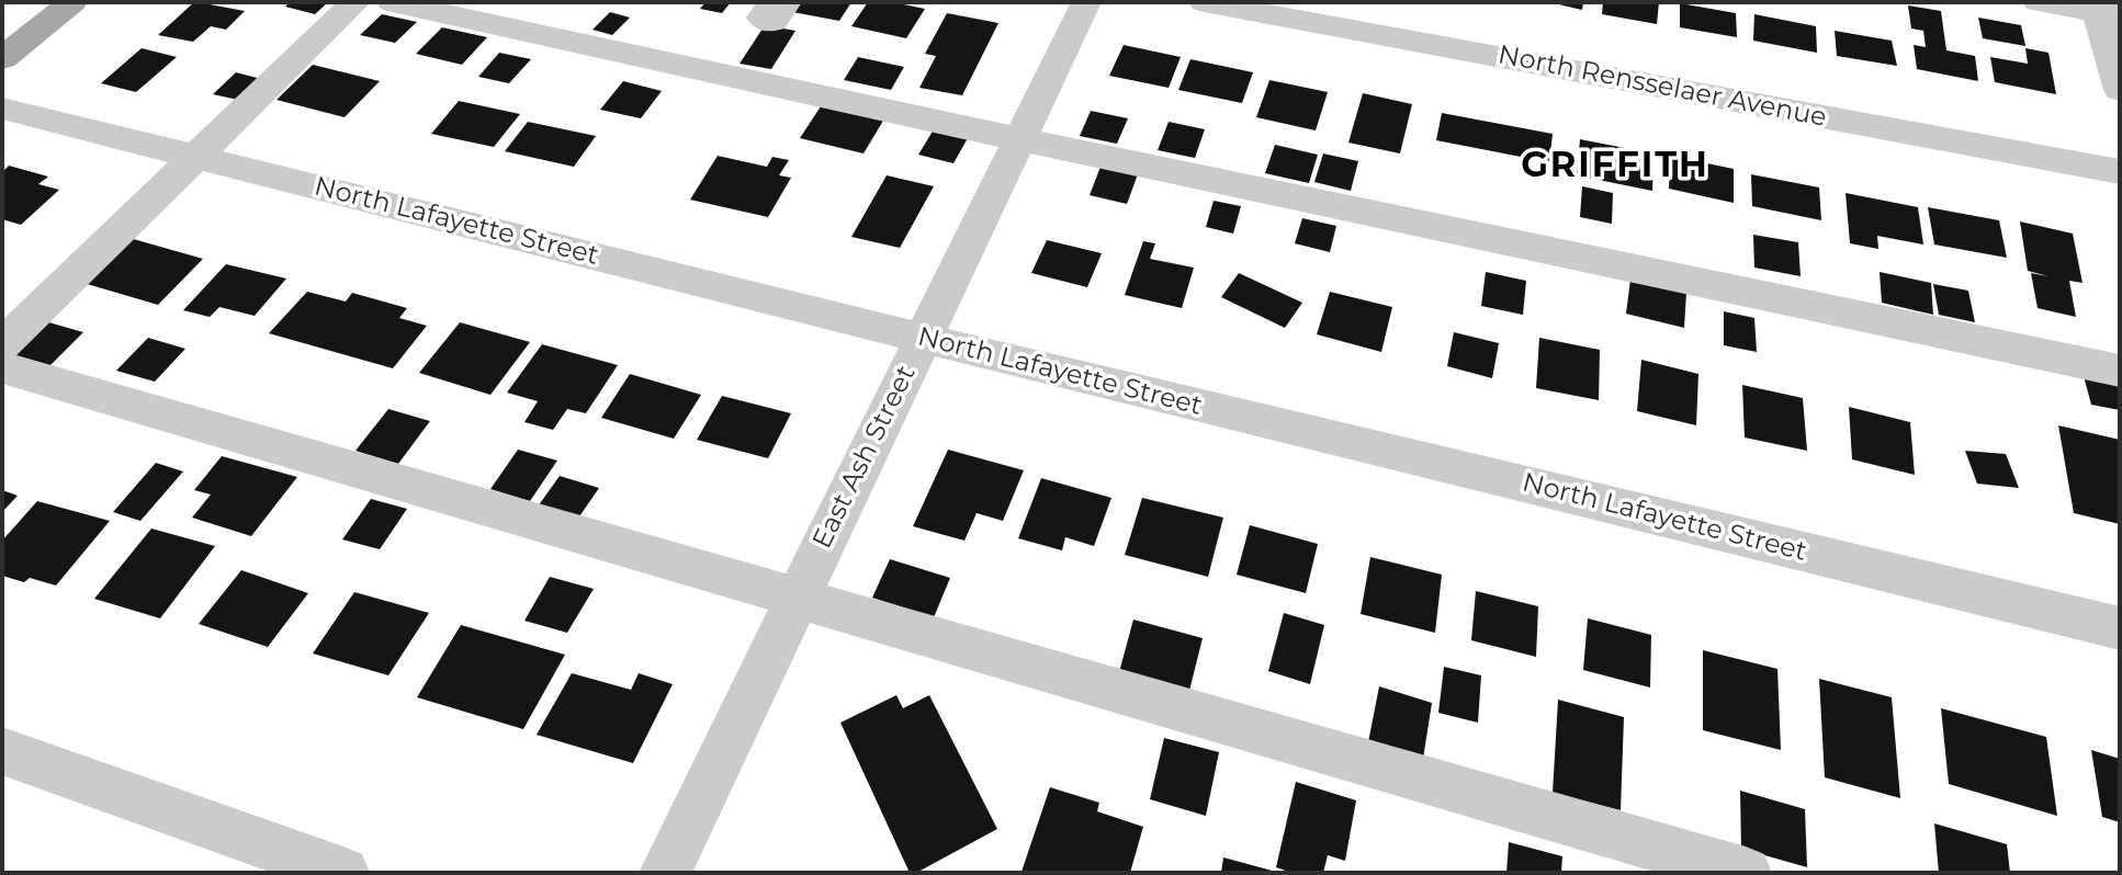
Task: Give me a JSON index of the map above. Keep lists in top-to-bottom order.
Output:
{
  "streets": {
    "street": ["North Rensselaer Avenue", "North Lafayette Street", "East Ash Street"]
  },
  "crossings": [
    ["North Lafayette Street", "East Ash Street"]
  ],
  "districts": ["GRIFFITH"]
}
